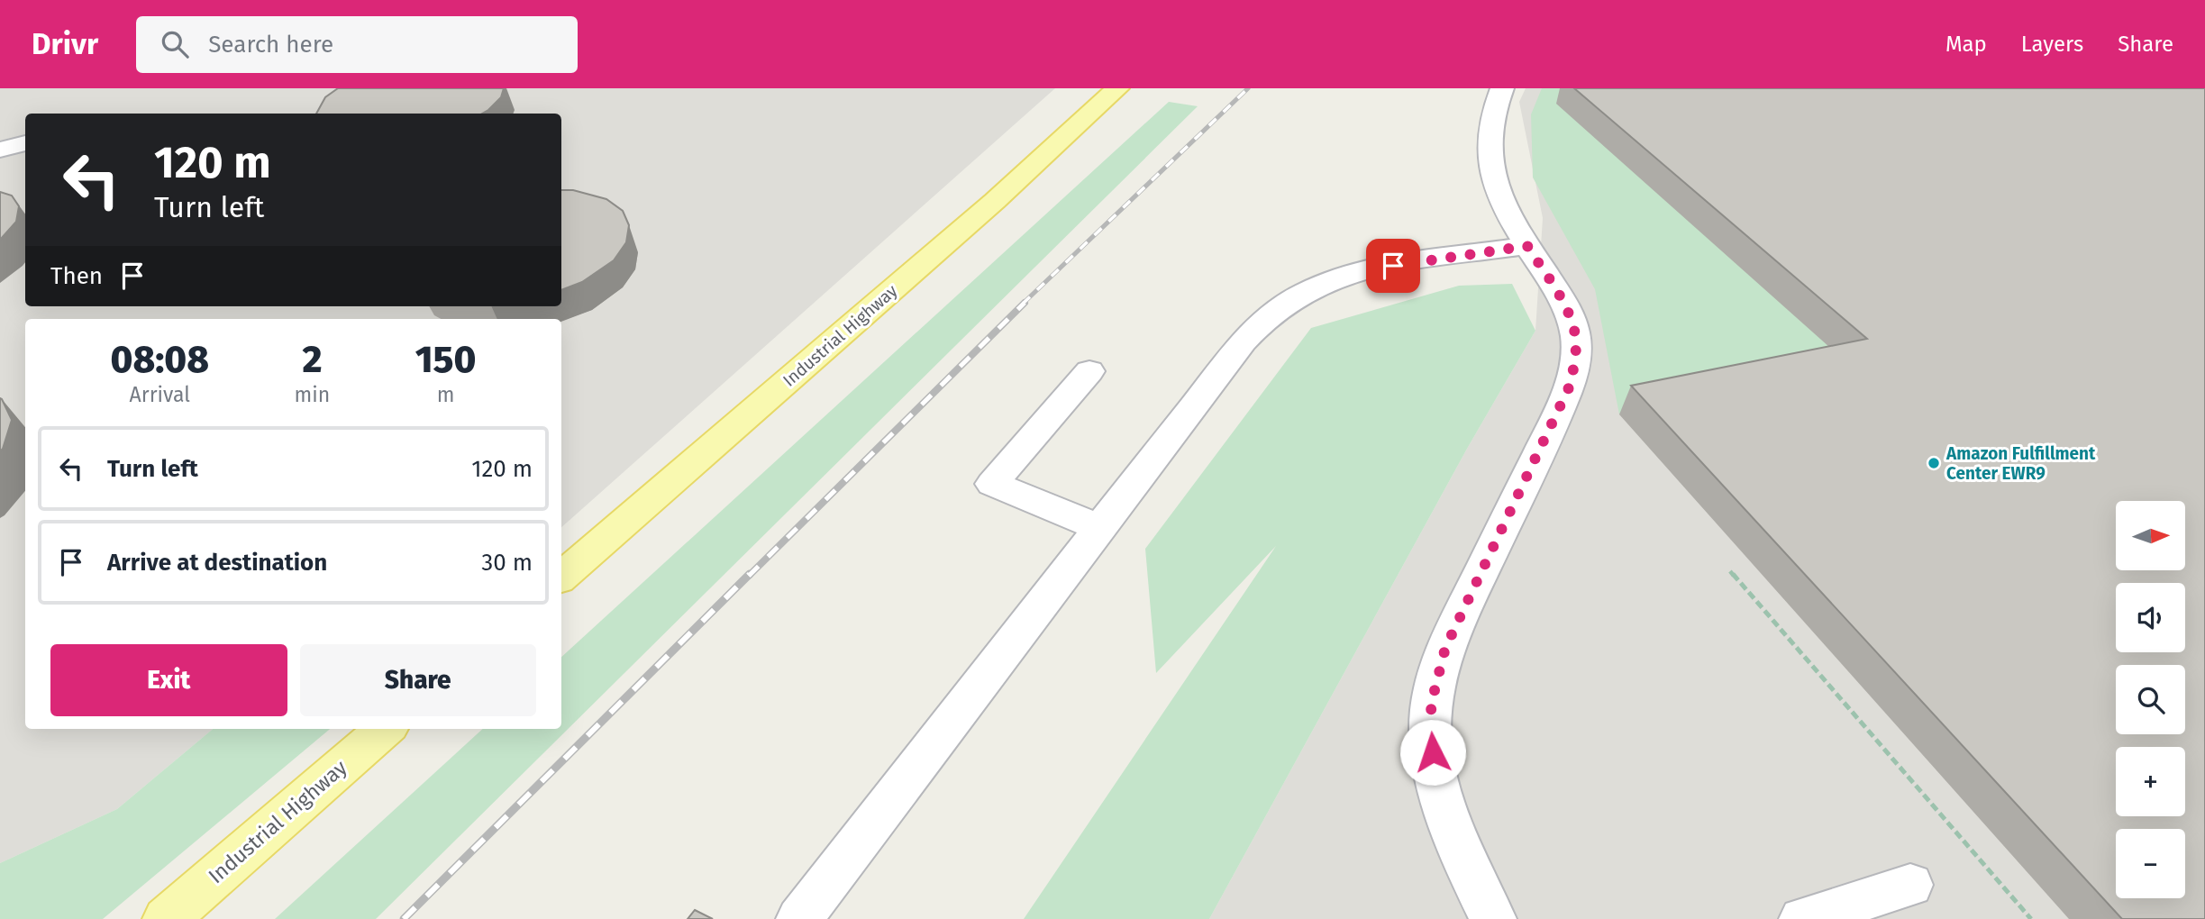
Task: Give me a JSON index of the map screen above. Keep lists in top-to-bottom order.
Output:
{
  "streets": {
    "main road": ["Industrial Highway"]
  },
  "places": ["Amazon Fulfillment Center EWR9"],
  "north": "right",
  "page": {
    "header": "Drivr",
    "search": "Search here",
    "nav": ["Map", "Layers", "Share"],
    "turn": ["120 m", "Turn left"],
    "then": "Then",
    "eta": [
      "08:08",
      "Arrival",
      "2",
      "min",
      "150",
      "m"
    ],
    "list": [
      {
        "name": "Turn left",
        "value": "120 m"
      },
      {
        "name": "Arrive at destination",
        "value": "30 m"
      }
    ],
    "map_buttons": ["+", "−"],
    "buttons": ["Exit", "Share"]
  }
}
